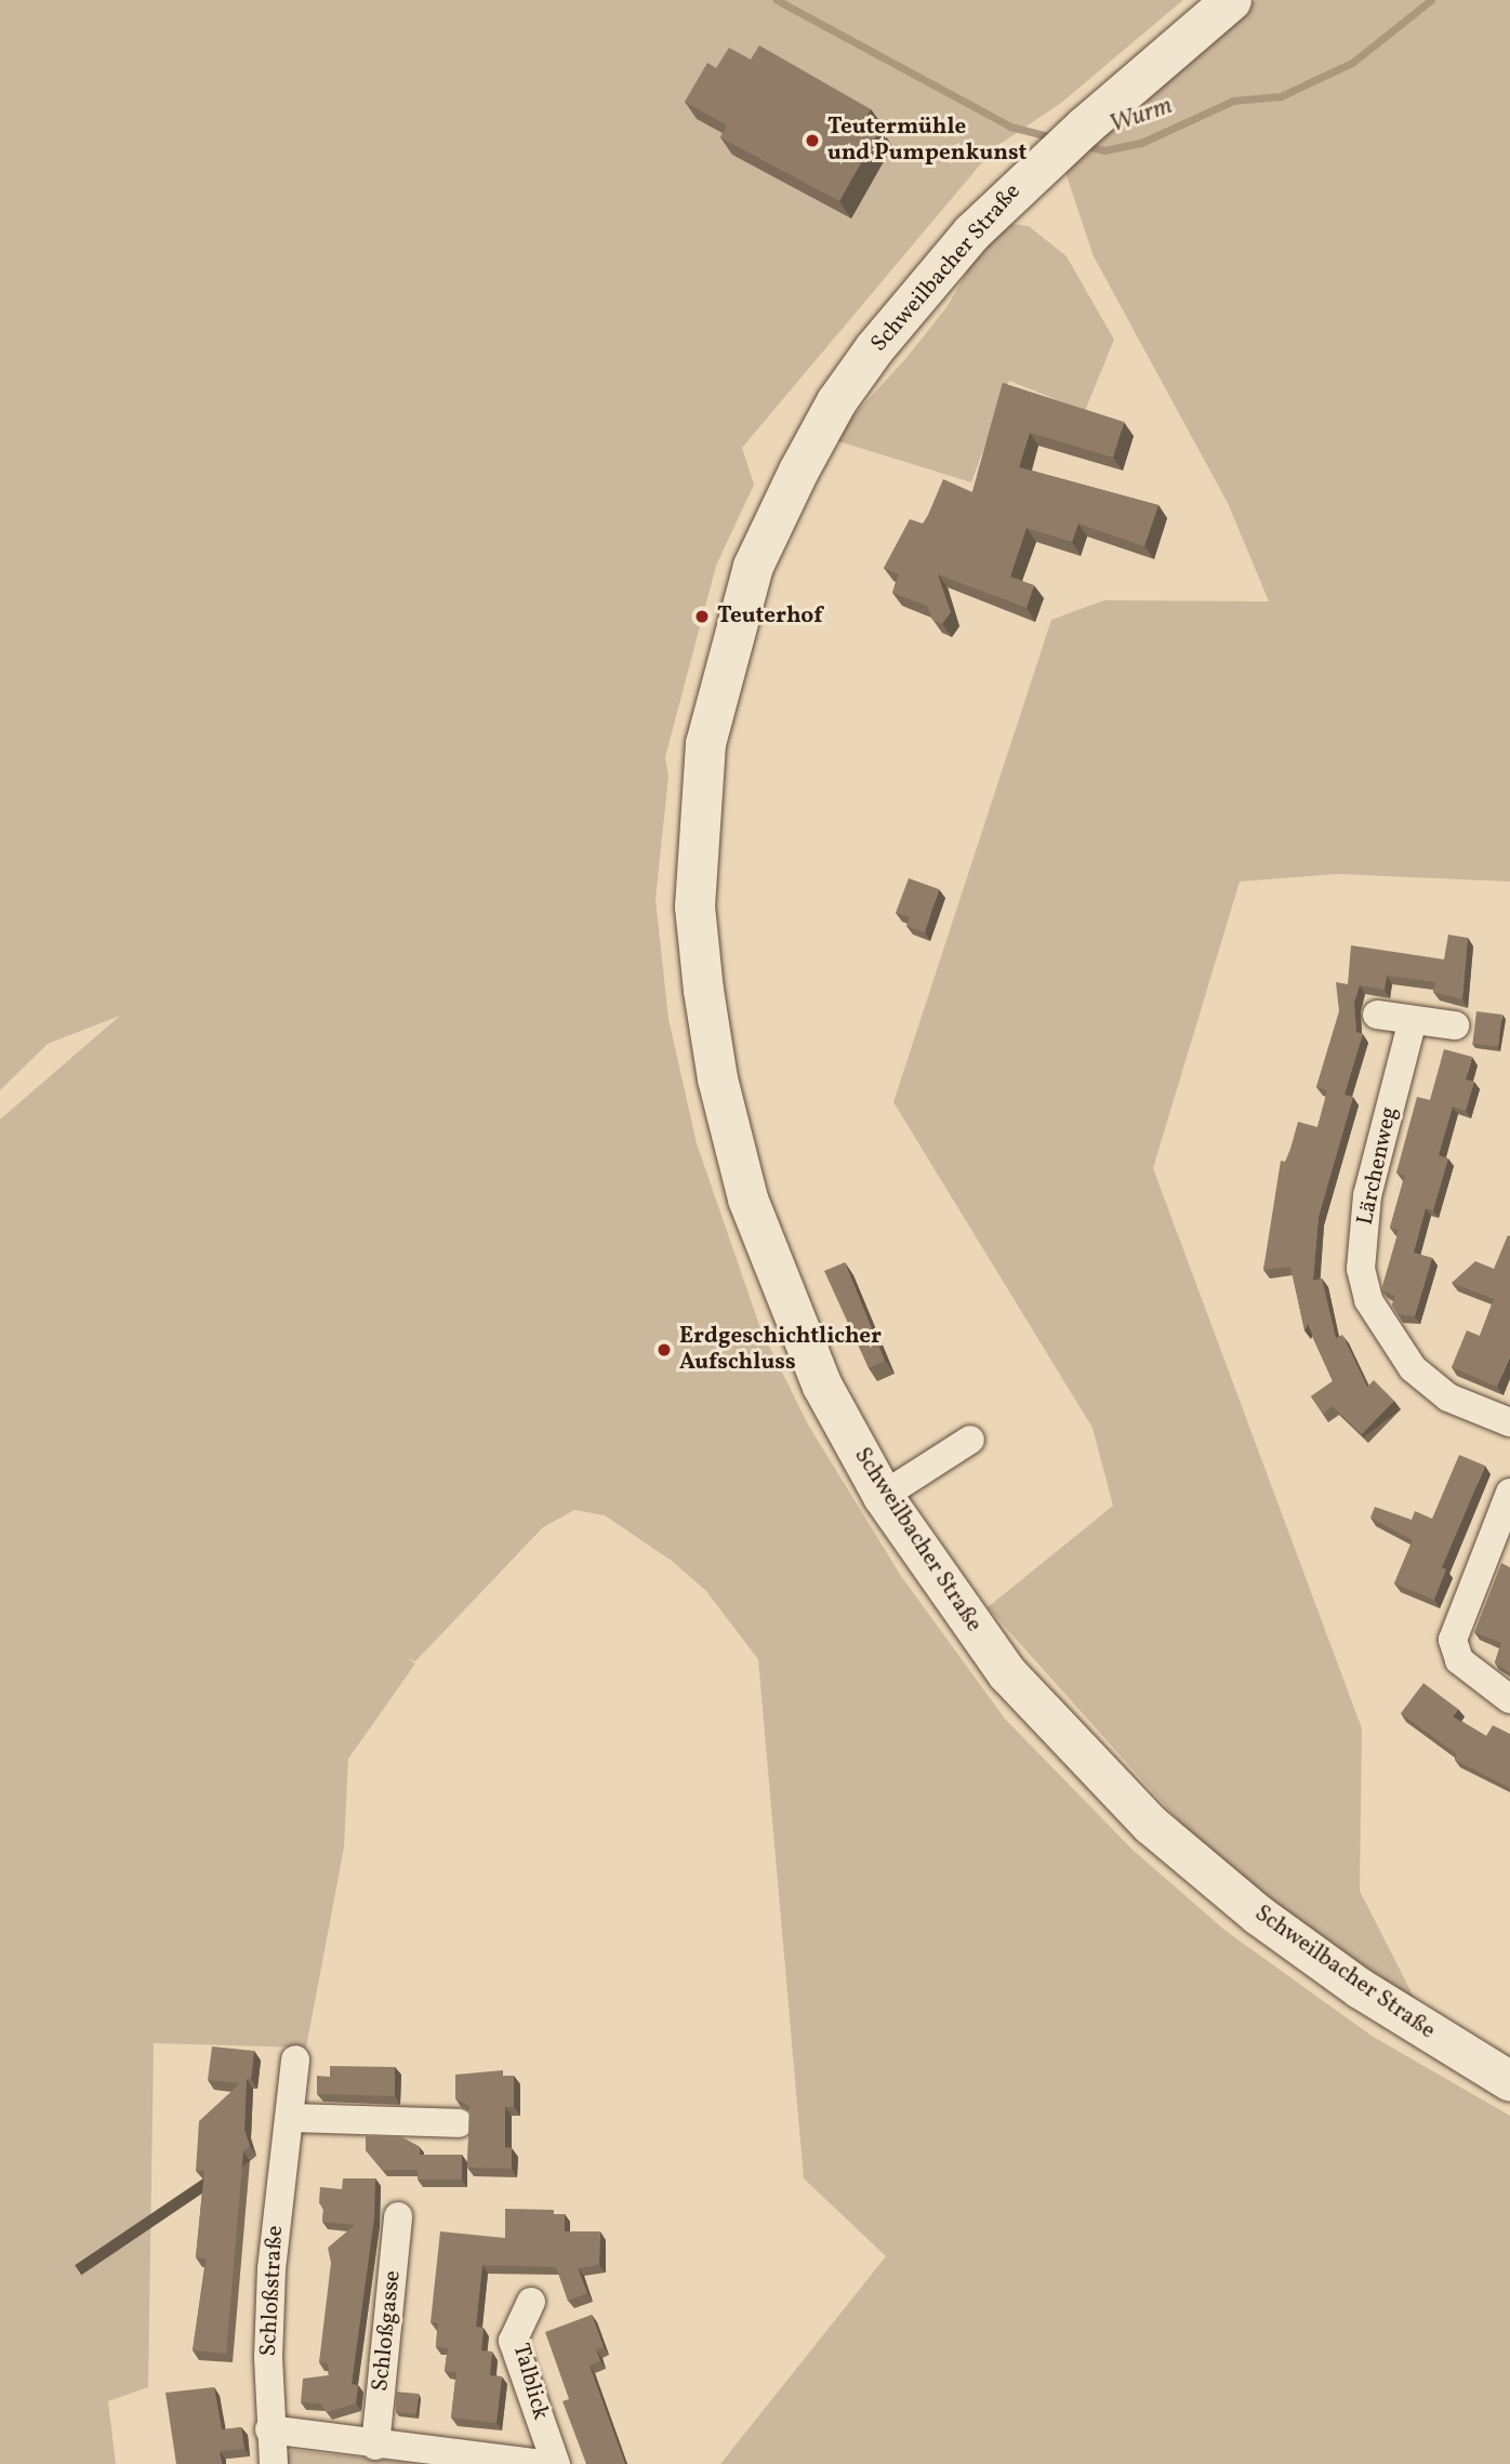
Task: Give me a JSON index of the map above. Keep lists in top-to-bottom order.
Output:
{
  "streets": {
    "main road": ["Schweilbacher Straße"],
    "street": [
      "Lärchenweg",
      "Schloßstraße",
      "Schloßgasse",
      "Talblick"
    ]
  },
  "water": ["Wurm"],
  "places": ["Teutermühle und Pumpenkunst", "Teuterhof", "Erdgeschichtlicher Aufschluss"]
}
